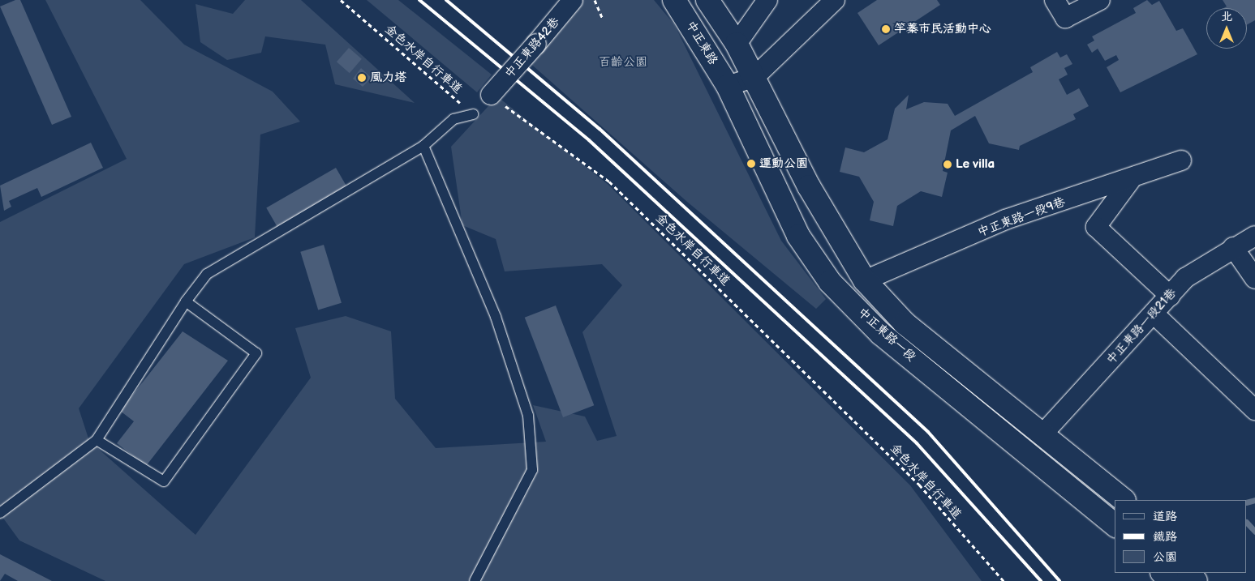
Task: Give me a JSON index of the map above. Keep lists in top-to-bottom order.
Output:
{
  "streets": {
    "main road": ["中正東路", "中正東路一段"],
    "street": ["中正東路42巷", "中正東路一段9巷", "中正東路一段21巷"],
    "path": ["金色水岸自行車道"]
  },
  "crossings": [
    ["中正東路", "中正東路一段"],
    ["中正東路42巷", "金色水岸自行車道"],
    ["中正東路一段9巷", "中正東路一段"],
    ["中正東路一段21巷", "中正東路一段"]
  ],
  "parks": ["百齡公園"],
  "places": [
    "竿蓁市民活動中心",
    "風力塔",
    "運動公園",
    "Le villa"
  ],
  "legend": ["道路", "鐵路", "公園"],
  "north": "top"
}
